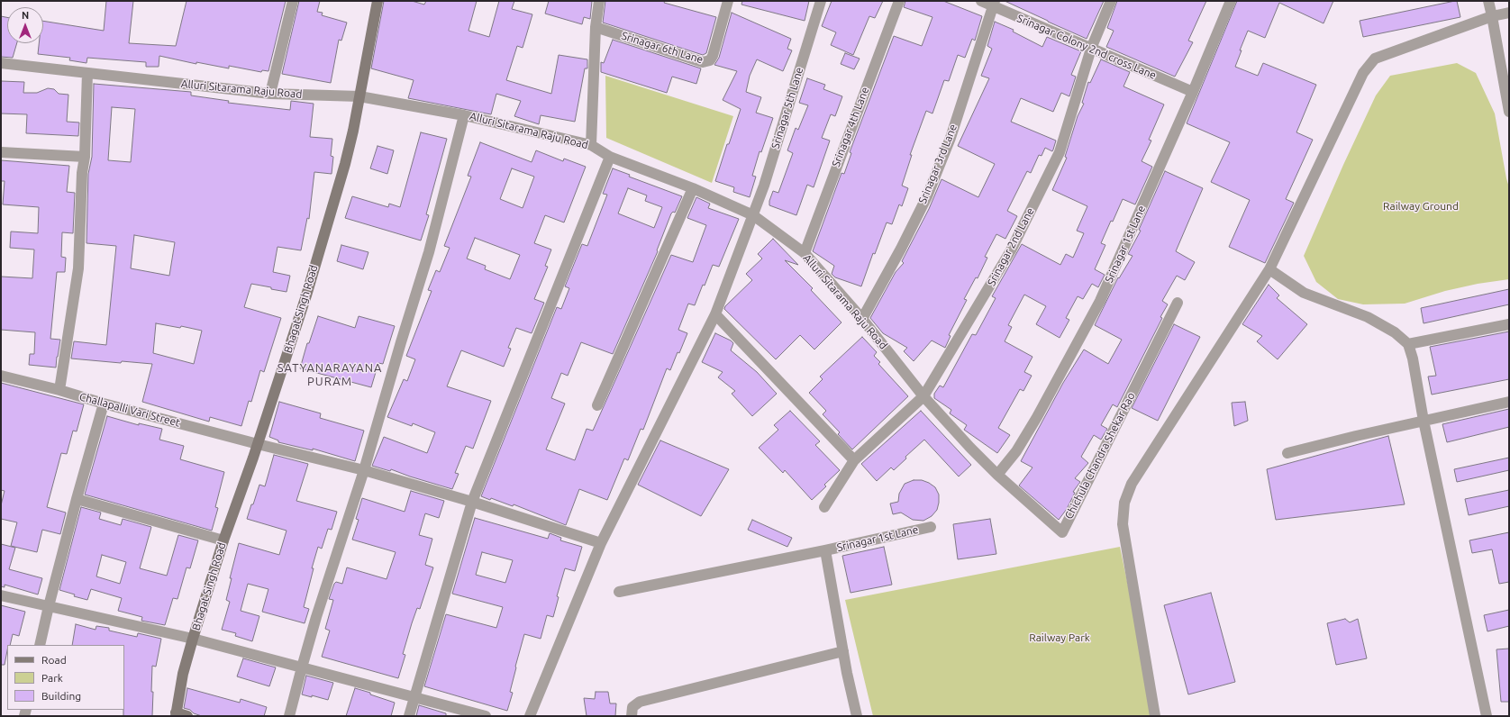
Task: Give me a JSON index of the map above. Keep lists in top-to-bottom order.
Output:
{
  "streets": {
    "street": [
      "Srinagar Colony 2nd cross Lane",
      "Srinagar 6th Lane",
      "Alluri Sitarama Raju Road",
      "Srinagar 5th Lane",
      "Srinagar 4th Lane",
      "Srinagar 3rd Lane",
      "Srinagar 1st Lane",
      "Srinagar 2nd Lane",
      "Bhagat Singh Road",
      "Challapalli Vari Street",
      "Chichula Chandra Shekar Rao"
    ]
  },
  "crossings": [
    ["Srinagar Colony 2nd cross Lane", "Srinagar 3rd Lane"],
    ["Srinagar Colony 2nd cross Lane", "Srinagar 1st Lane"],
    ["Srinagar Colony 2nd cross Lane", "Srinagar 2nd Lane"],
    ["Alluri Sitarama Raju Road", "Srinagar 5th Lane"],
    ["Alluri Sitarama Raju Road", "Srinagar 4th Lane"],
    ["Alluri Sitarama Raju Road", "Srinagar 3rd Lane"],
    ["Alluri Sitarama Raju Road", "Srinagar 1st Lane"],
    ["Alluri Sitarama Raju Road", "Srinagar 2nd Lane"],
    ["Alluri Sitarama Raju Road", "Bhagat Singh Road"],
    ["Alluri Sitarama Raju Road", "Chichula Chandra Shekar Rao"],
    ["Srinagar 5th Lane", "Challapalli Vari Street"],
    ["Srinagar 1st Lane", "Chichula Chandra Shekar Rao"],
    ["Bhagat Singh Road", "Challapalli Vari Street"]
  ],
  "districts": ["SATYANARAYANA PURAM"],
  "parks": ["Railway Ground", "Railway Park"],
  "legend": ["Road", "Park", "Building"],
  "north": "top"
}
